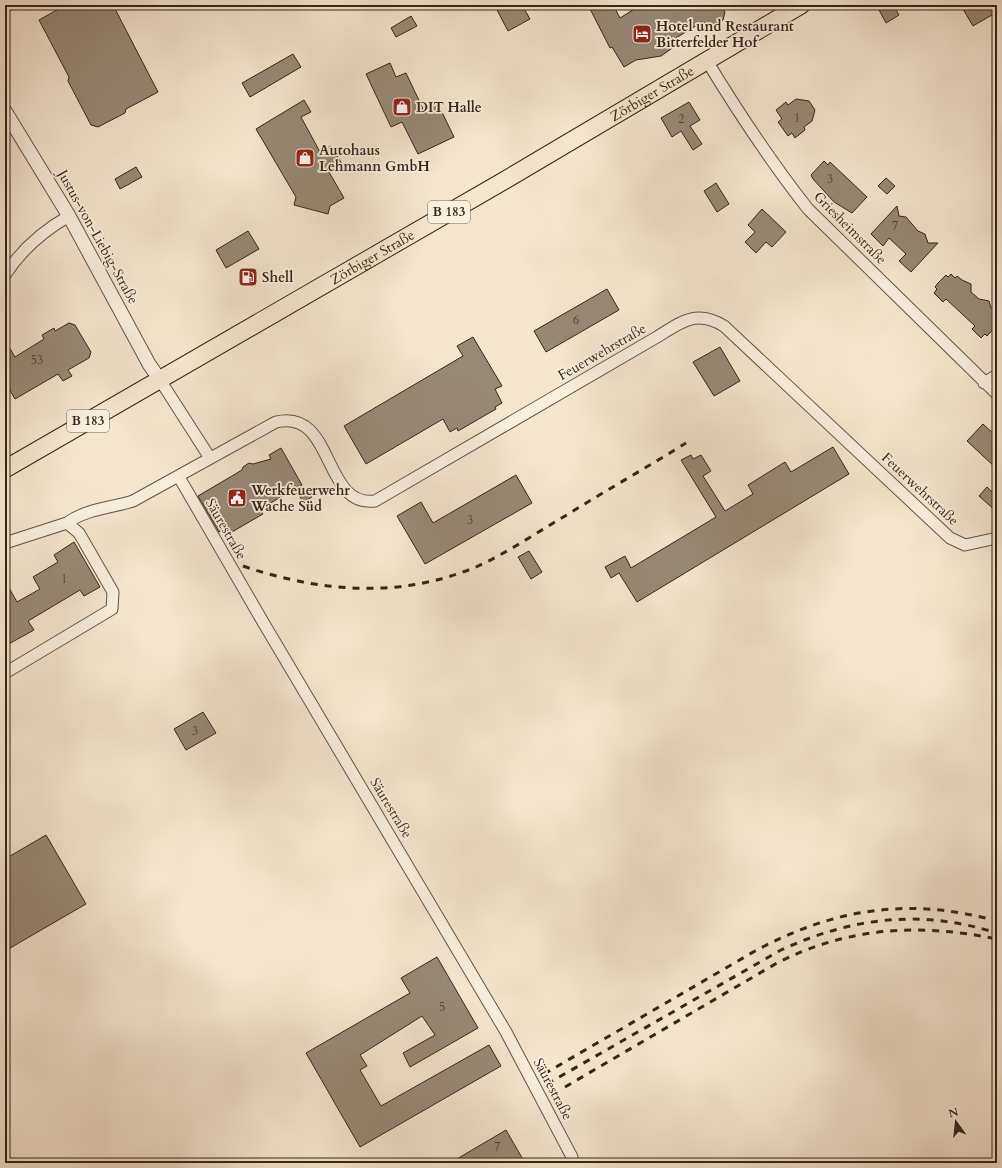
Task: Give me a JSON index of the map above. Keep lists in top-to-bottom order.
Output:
{
  "streets": {
    "main road": ["Zörbiger Straße", "B 183"],
    "street": [
      "Griesheimstraße",
      "Justus-von-Liebig-Straße",
      "Feuerwehrstraße",
      "Säurestraße"
    ]
  },
  "crossings": [
    ["Zörbiger Straße", "Griesheimstraße"],
    ["Zörbiger Straße", "Justus-von-Liebig-Straße"]
  ],
  "places": {
    "hotel": ["Hotel und Restaurant Bitterfelder Hof"],
    "shop": ["DIT Halle", "Autohaus Lehmann GmbH"],
    "fuel station": ["Shell"],
    "public building": ["Werkfeuerwehr Wache Süd"]
  },
  "house_numbers": [
    "1",
    "2",
    "3",
    "7",
    "6",
    "53",
    "3",
    "1",
    "3",
    "5",
    "7"
  ],
  "north": "top"
}
